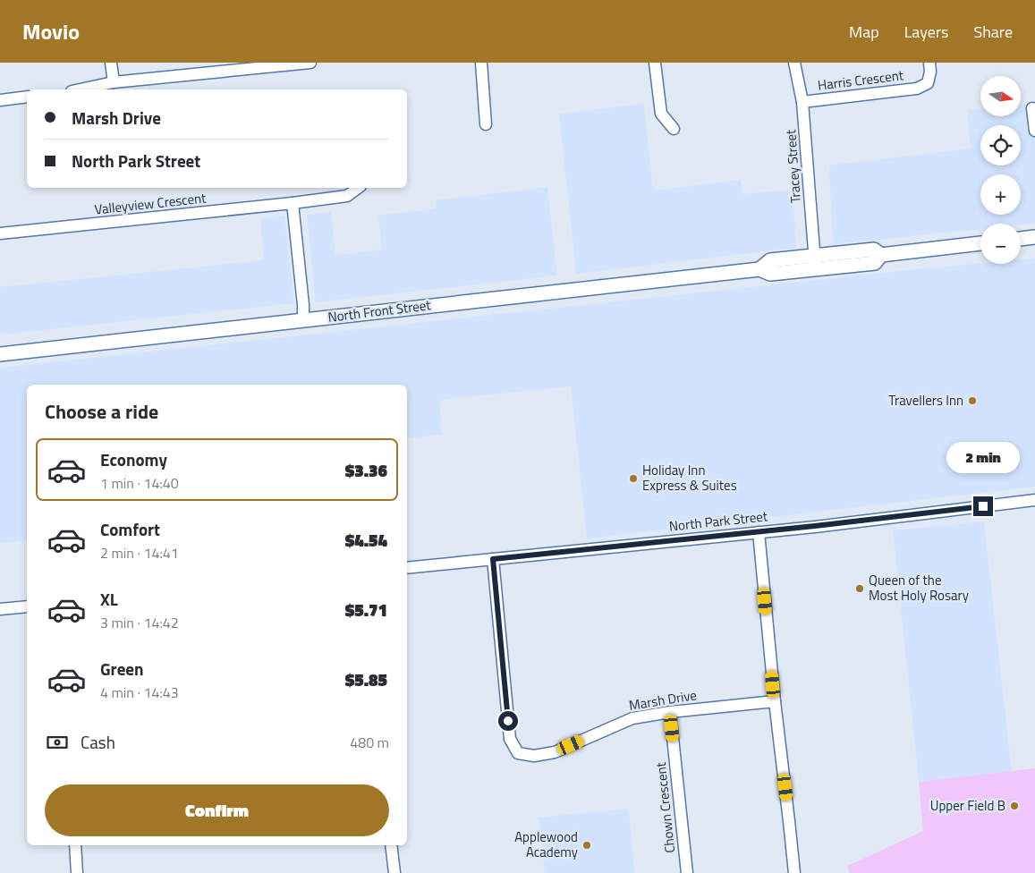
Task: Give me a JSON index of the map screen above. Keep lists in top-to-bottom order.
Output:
{
  "streets": {
    "main road": ["North Front Street"],
    "street": [
      "Harris Crescent",
      "Tracey Street",
      "Valleyview Crescent",
      "North Park Street",
      "Marsh Drive",
      "Chown Crescent"
    ]
  },
  "crossings": [
    ["Harris Crescent", "Tracey Street"],
    ["Tracey Street", "North Front Street"],
    ["North Park Street", "Marsh Drive"],
    ["Marsh Drive", "Chown Crescent"]
  ],
  "places": [
    "Travellers Inn",
    "Holiday Inn Express & Suites",
    "Queen of the Most Holy Rosary",
    "Upper Field B",
    "Applewood Academy"
  ],
  "north": "right",
  "page": {
    "header": "Movio",
    "nav": ["Map", "Layers", "Share"],
    "map_buttons": ["+", "−"],
    "banner": ["Marsh Drive", "North Park Street"],
    "heading": "Choose a ride",
    "list": [
      {
        "name": "Economy",
        "note": "1 min · 14:40",
        "value": "$3.36"
      },
      {
        "name": "Comfort",
        "note": "2 min · 14:41",
        "value": "$4.54"
      },
      {
        "name": "XL",
        "note": "3 min · 14:42",
        "value": "$5.71"
      },
      {
        "name": "Green",
        "note": "4 min · 14:43",
        "value": "$5.85"
      }
    ],
    "bubble": "2 min",
    "pay": ["Cash", "480 m"],
    "buttons": "Confirm"
  }
}
